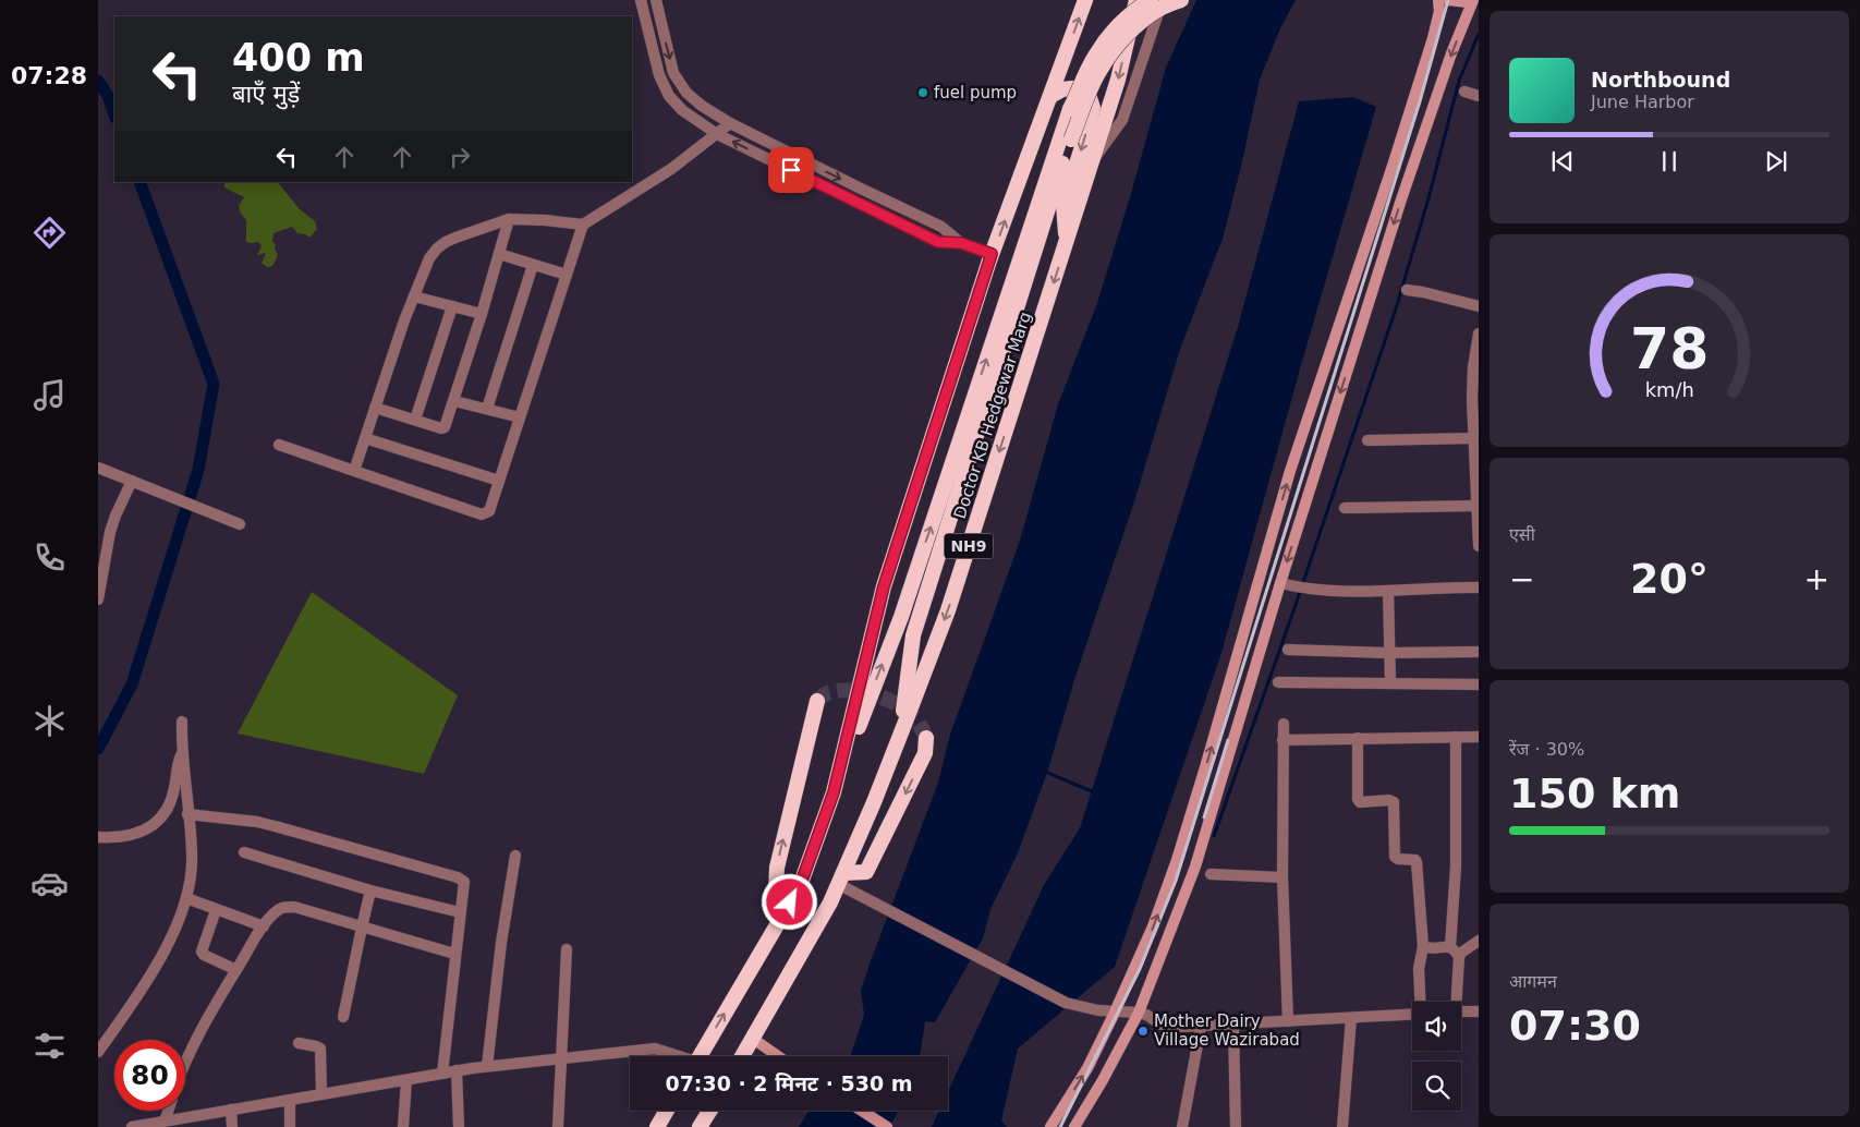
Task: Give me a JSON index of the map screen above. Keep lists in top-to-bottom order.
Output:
{
  "streets": {
    "highway": ["Doctor KB Hedgewar Marg", "NH9"]
  },
  "places": ["fuel pump", "Mother Dairy Village Wazirabad"],
  "page": {
    "tabs": "07:28",
    "turn": ["400 m", "बाएँ मुड़ें"],
    "song": ["Northbound", "June Harbor"],
    "tile": [
      "एसी",
      ["रेंज · 30%", "150 km"],
      ["आगमन", "07:30"]
    ],
    "heat": ["−", "20°", "+"],
    "limit": "80",
    "trip": "07:30 · 2 मिनट · 530 m",
    "gauge": ["78", "km/h"]
  }
}
